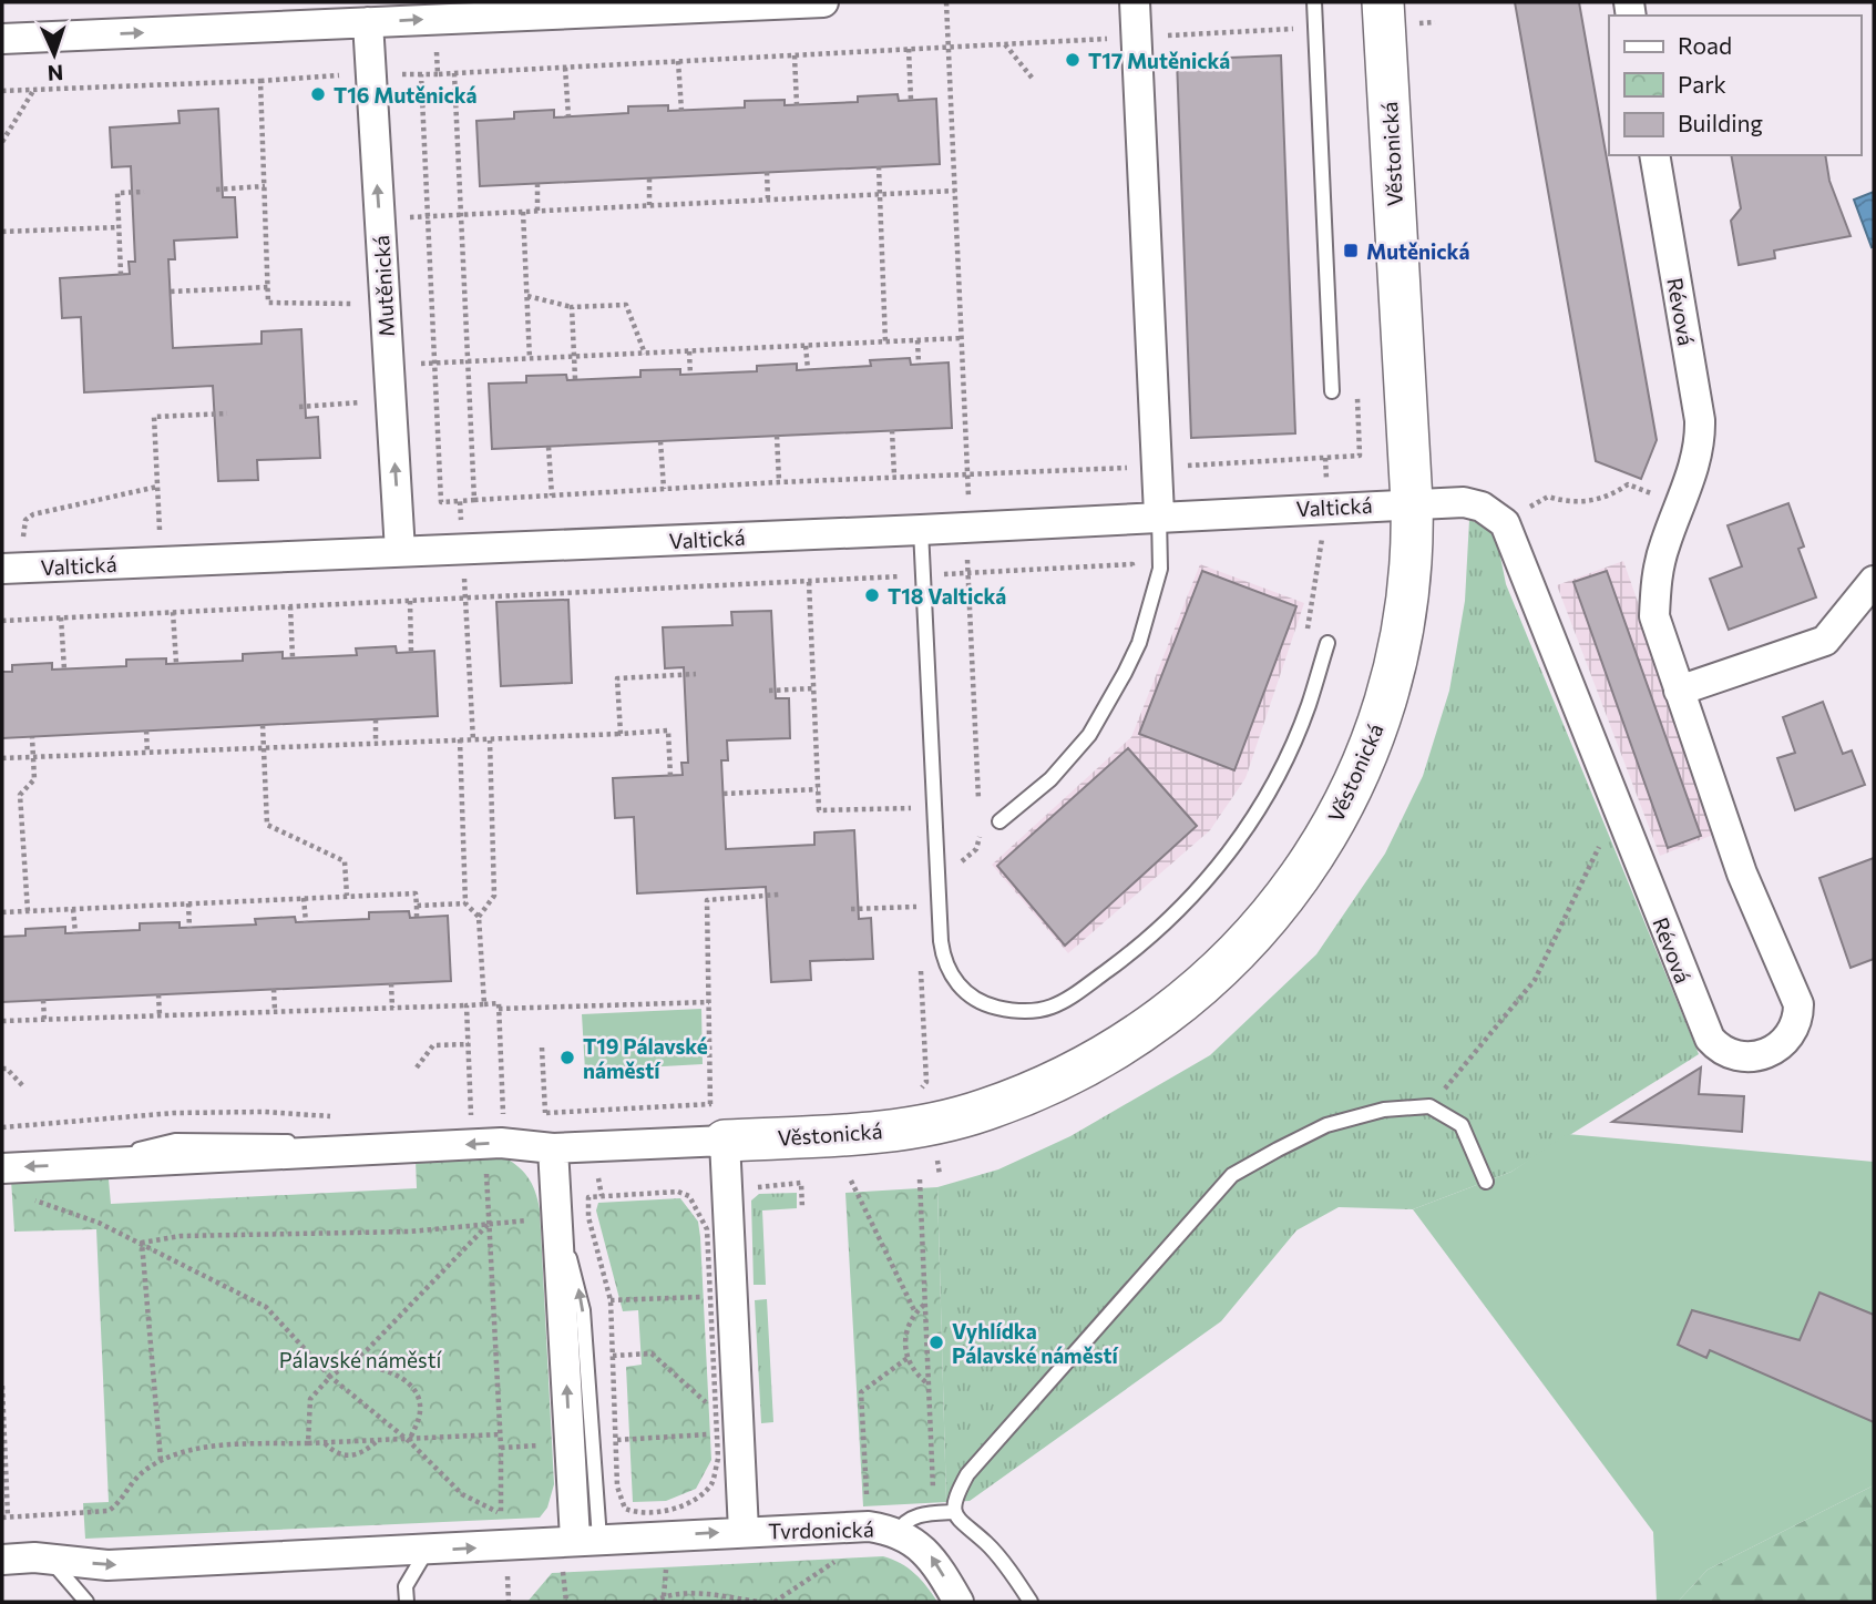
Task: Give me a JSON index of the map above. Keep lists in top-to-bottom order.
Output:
{
  "streets": {
    "street": [
      "Věstonická",
      "Mutěnická",
      "Révová",
      "Valtická",
      "Tvrdonická"
    ]
  },
  "crossings": [
    ["Věstonická", "Valtická"],
    ["Mutěnická", "Valtická"]
  ],
  "one_way": ["Mutěnická"],
  "parks": ["Pálavské náměstí"],
  "places": {
    "other": [
      "T17 Mutěnická",
      "T16 Mutěnická",
      "T18 Valtická",
      "T19 Pálavské náměstí",
      "Vyhlídka Pálavské náměstí"
    ],
    "transit": ["Mutěnická"]
  },
  "legend": ["Road", "Park", "Building"],
  "north": "bottom"
}
